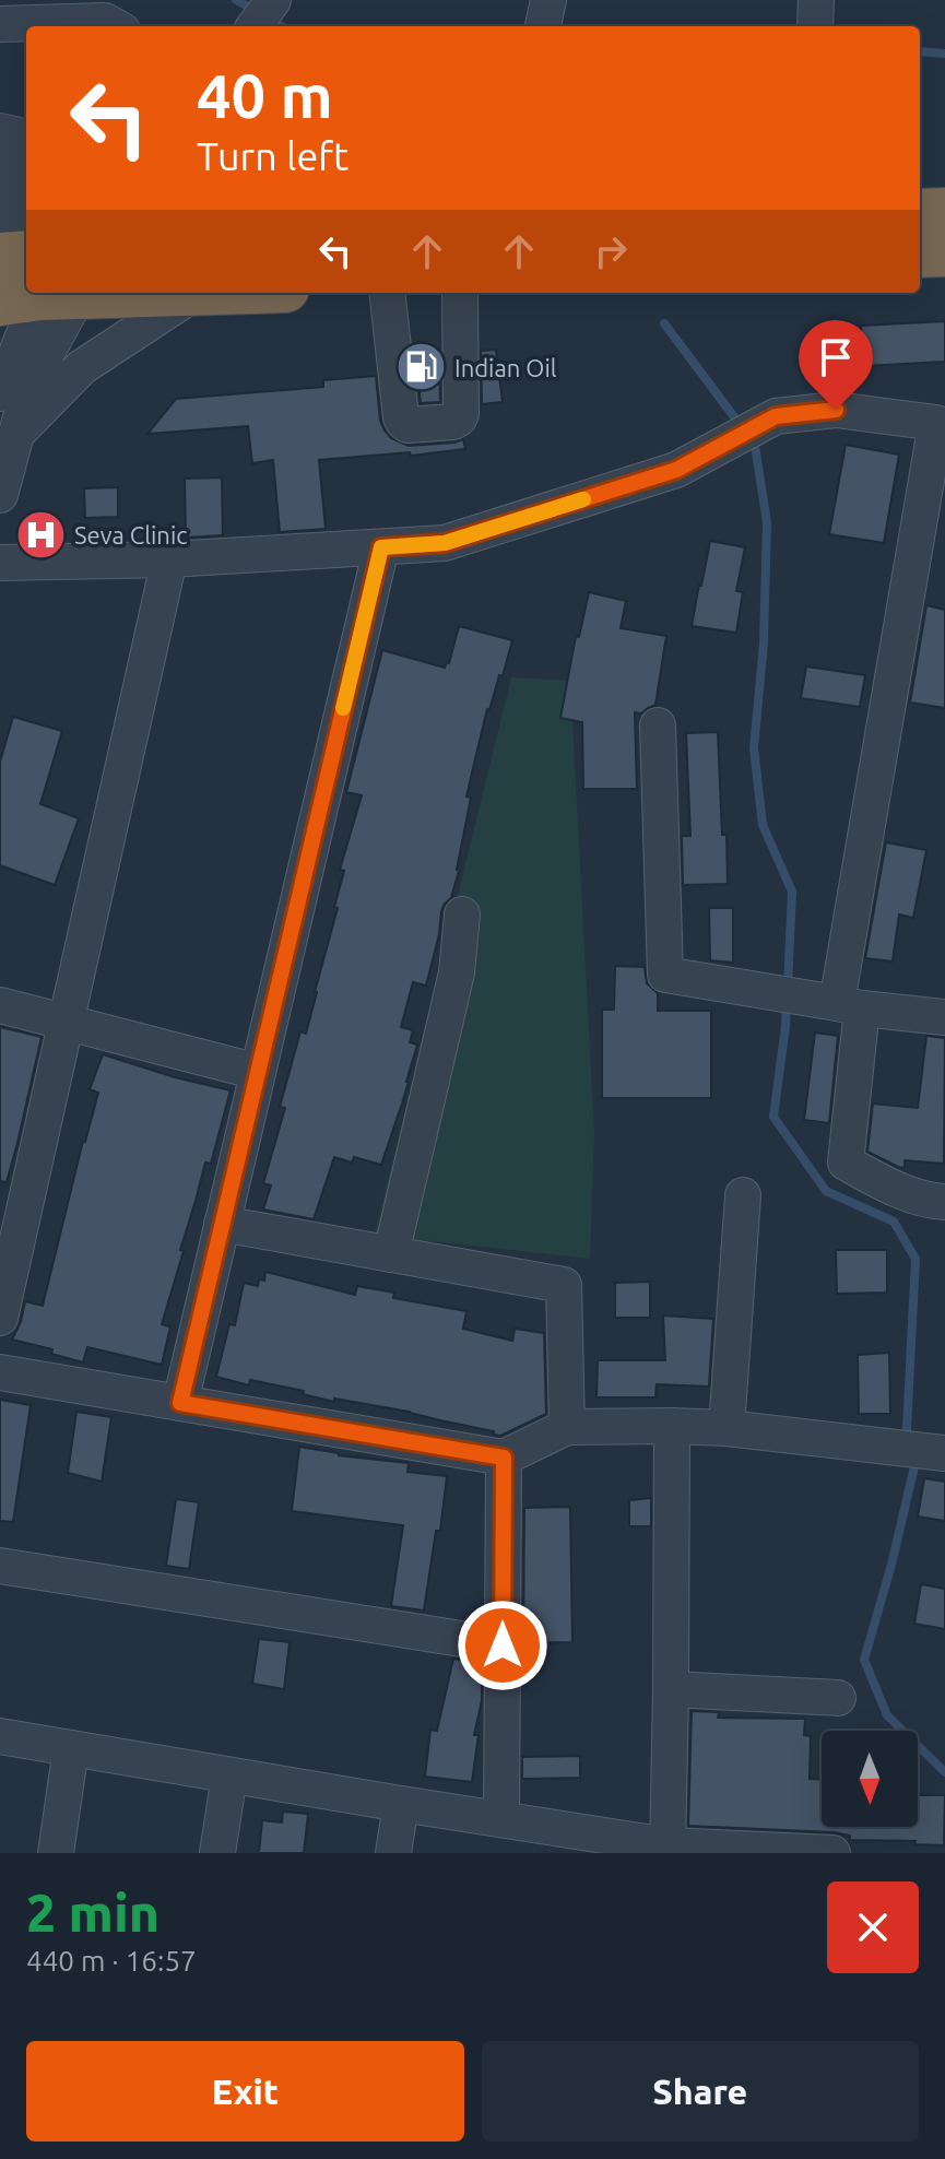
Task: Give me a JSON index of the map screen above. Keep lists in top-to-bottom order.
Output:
{
  "places": {
    "fuel station": ["Indian Oil"],
    "hospital": ["Seva Clinic"]
  },
  "north": "bottom",
  "page": {
    "turn": ["40 m", "Turn left"],
    "heading": ["2 min", "440 m · 16:57"],
    "buttons": ["Exit", "Share"]
  }
}
